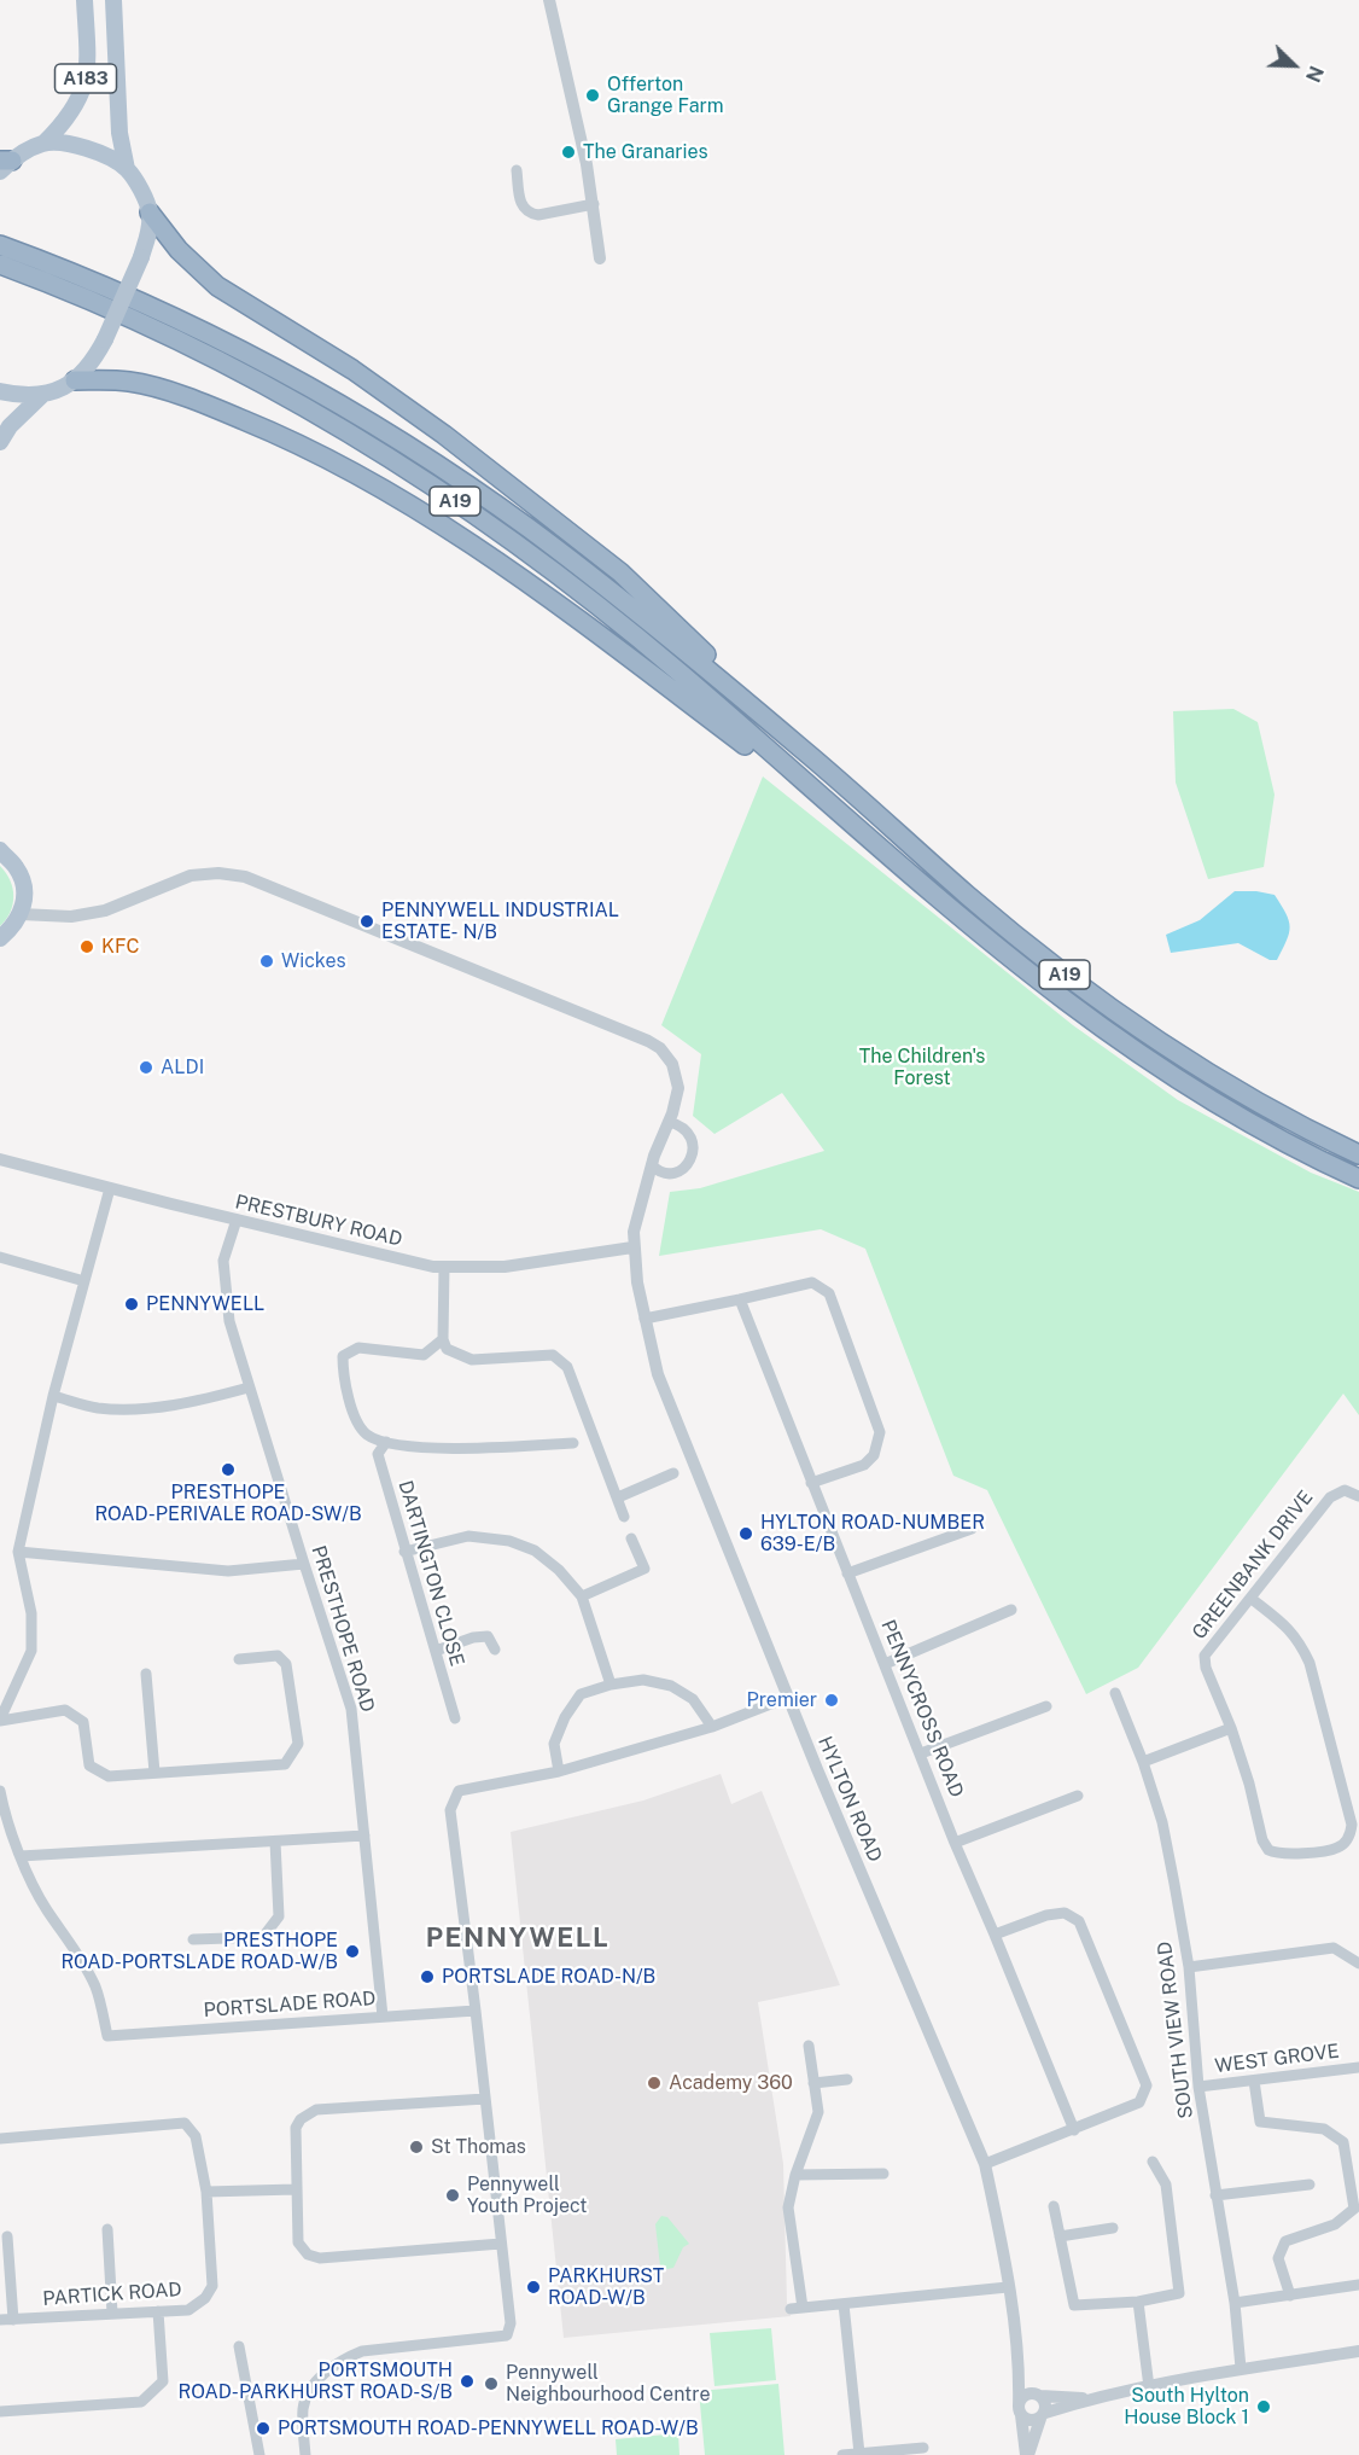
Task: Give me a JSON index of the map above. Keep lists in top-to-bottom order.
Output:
{
  "streets": {
    "highway": ["A19"],
    "main road": ["A183"],
    "street": [
      "PRESTBURY ROAD",
      "GREENBANK DRIVE",
      "DARTINGTON CLOSE",
      "PRESTHOPE ROAD",
      "PENNYCROSS ROAD",
      "HYLTON ROAD",
      "PORTSLADE ROAD",
      "SOUTH VIEW ROAD",
      "WEST GROVE",
      "PARTICK ROAD"
    ]
  },
  "crossings": [
    ["PRESTBURY ROAD", "PRESTHOPE ROAD"],
    ["PRESTBURY ROAD", "HYLTON ROAD"],
    ["PRESTHOPE ROAD", "PORTSLADE ROAD"],
    ["SOUTH VIEW ROAD", "WEST GROVE"]
  ],
  "districts": ["PENNYWELL"],
  "parks": ["The Children's Forest"],
  "places": [
    "Offerton Grange Farm",
    "The Granaries",
    "PENNYWELL INDUSTRIAL ESTATE- N/B",
    "KFC",
    "Wickes",
    "ALDI",
    "PENNYWELL",
    "PRESTHOPE ROAD-PERIVALE ROAD-SW/B",
    "HYLTON ROAD-NUMBER 639-E/B",
    "Premier",
    "PRESTHOPE ROAD-PORTSLADE ROAD-W/B",
    "PORTSLADE ROAD-N/B",
    "Academy 360",
    "St Thomas",
    "Pennywell Youth Project",
    "PARKHURST ROAD-W/B",
    "PORTSMOUTH ROAD-PARKHURST ROAD-S/B",
    "Pennywell Neighbourhood Centre",
    "South Hylton House Block 1",
    "PORTSMOUTH ROAD-PENNYWELL ROAD-W/B"
  ],
  "north": "bottom right"
}
